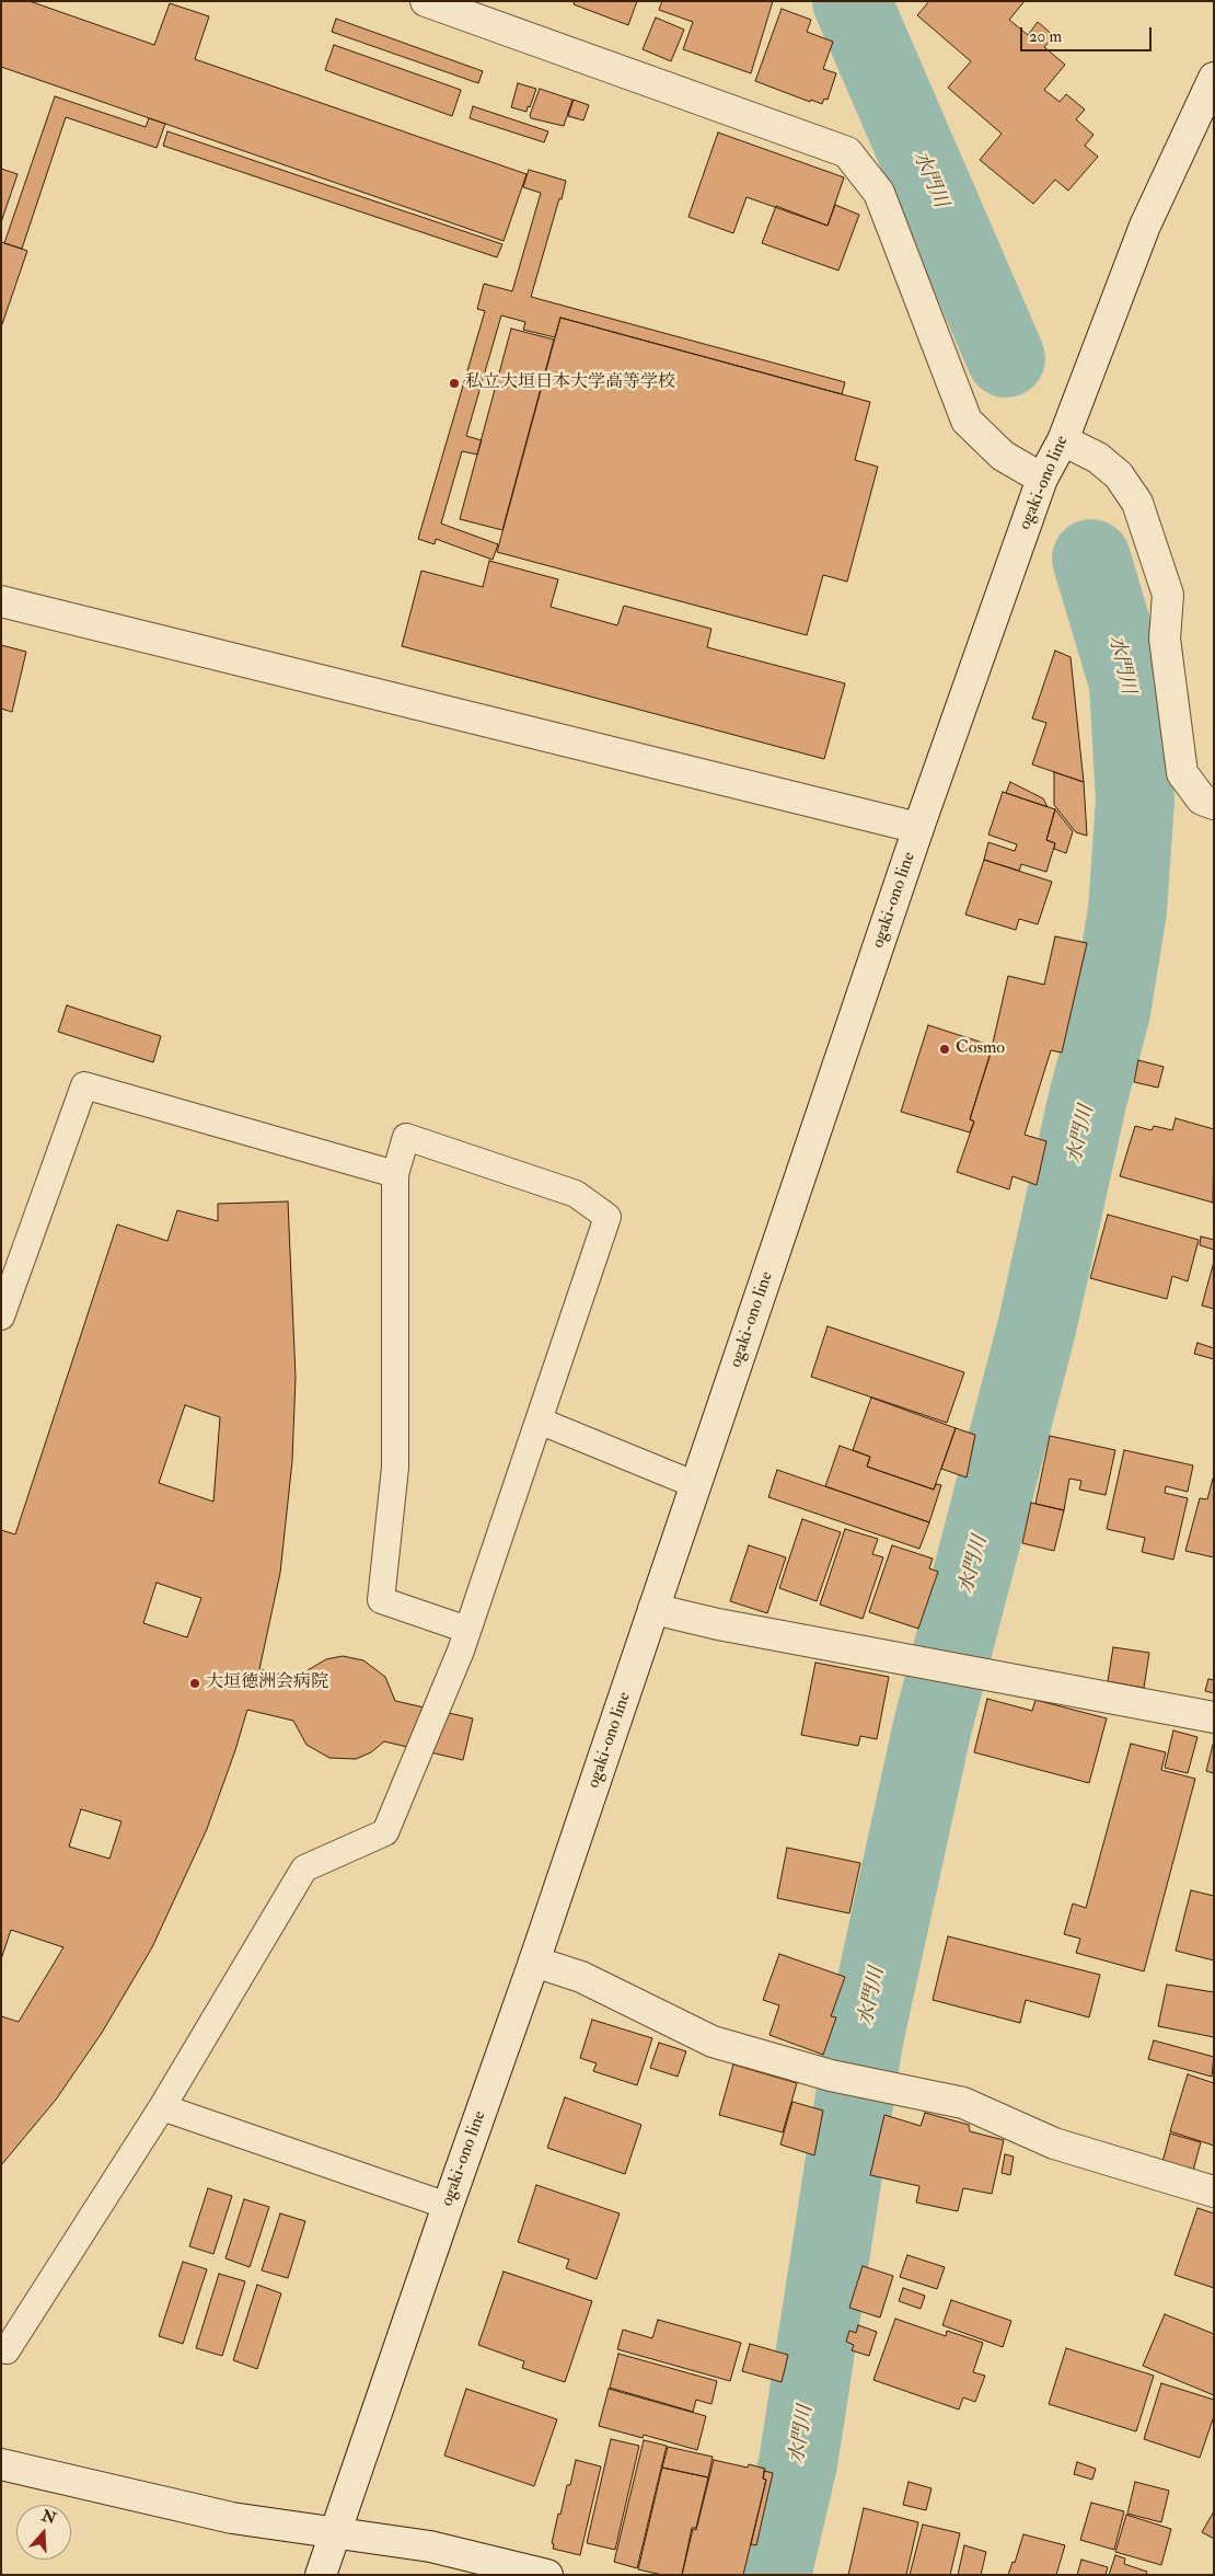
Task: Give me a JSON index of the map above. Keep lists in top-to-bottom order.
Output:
{
  "streets": {
    "street": ["ogaki-ono line"]
  },
  "water": ["水門川"],
  "places": ["私立大垣日本大学高等学校", "Cosmo", "大垣徳洲会病院"],
  "scale_bar": "20 m",
  "north": "top"
}
